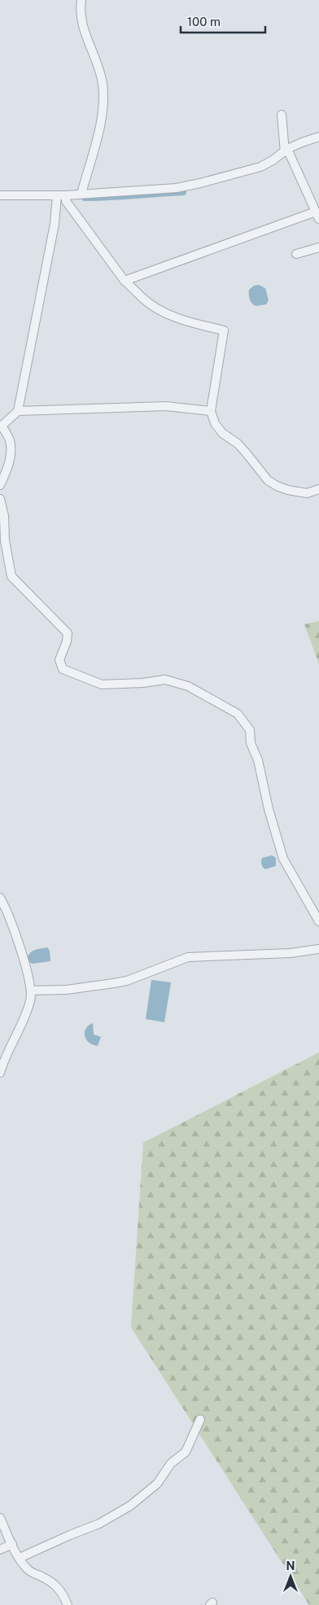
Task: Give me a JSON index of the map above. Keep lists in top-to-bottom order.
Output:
{
  "scale_bar": "100 m",
  "north": "top"
}
